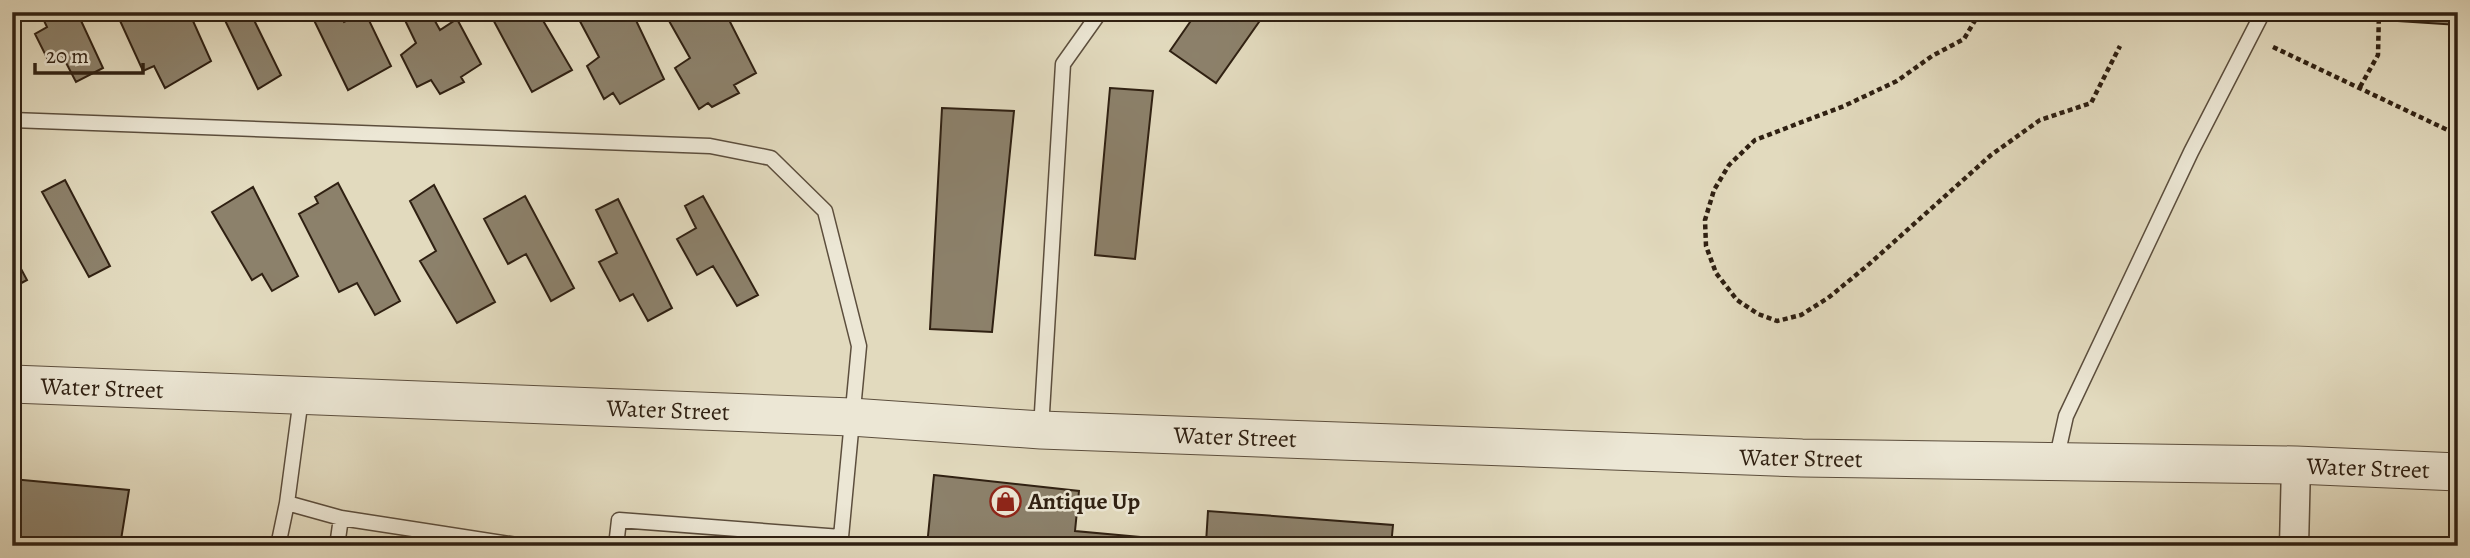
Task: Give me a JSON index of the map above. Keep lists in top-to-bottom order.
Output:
{
  "streets": {
    "street": ["Water Street"]
  },
  "places": {
    "shop": ["Antique Up"]
  },
  "scale_bar": "20 m"
}
